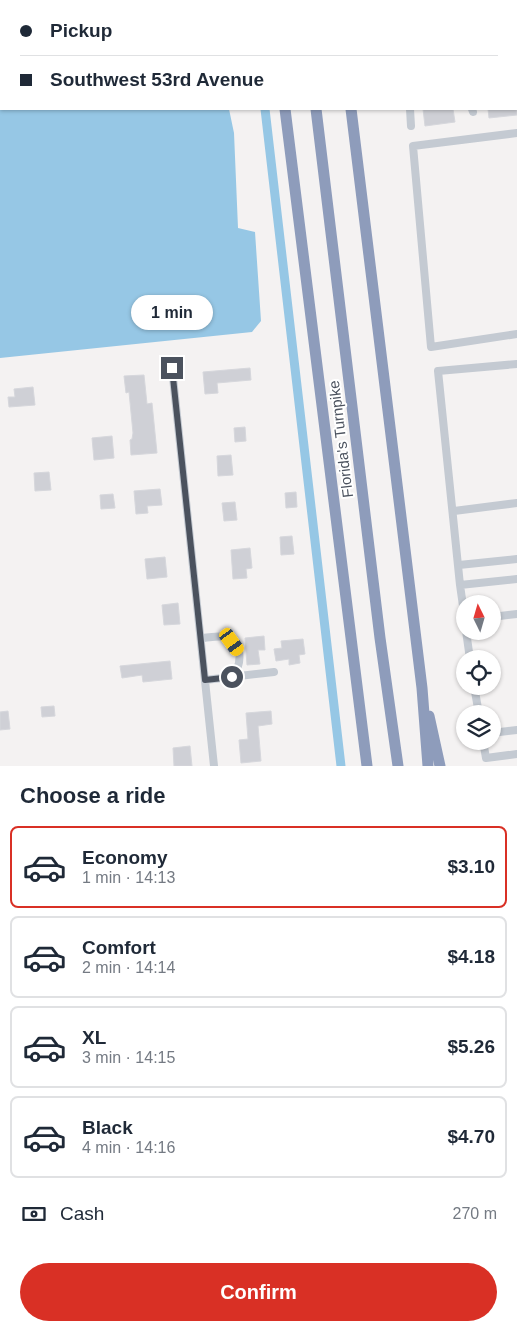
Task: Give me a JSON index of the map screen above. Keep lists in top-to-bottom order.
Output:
{
  "streets": {
    "highway": ["Florida's Turnpike"]
  },
  "north": "top",
  "page": {
    "banner": ["Pickup", "Southwest 53rd Avenue"],
    "bubble": "1 min",
    "heading": "Choose a ride",
    "list": [
      {
        "name": "Economy",
        "note": "1 min · 14:13",
        "value": "$3.10"
      },
      {
        "name": "Comfort",
        "note": "2 min · 14:14",
        "value": "$4.18"
      },
      {
        "name": "XL",
        "note": "3 min · 14:15",
        "value": "$5.26"
      },
      {
        "name": "Black",
        "note": "4 min · 14:16",
        "value": "$4.70"
      }
    ],
    "pay": ["Cash", "270 m"],
    "buttons": "Confirm"
  }
}
